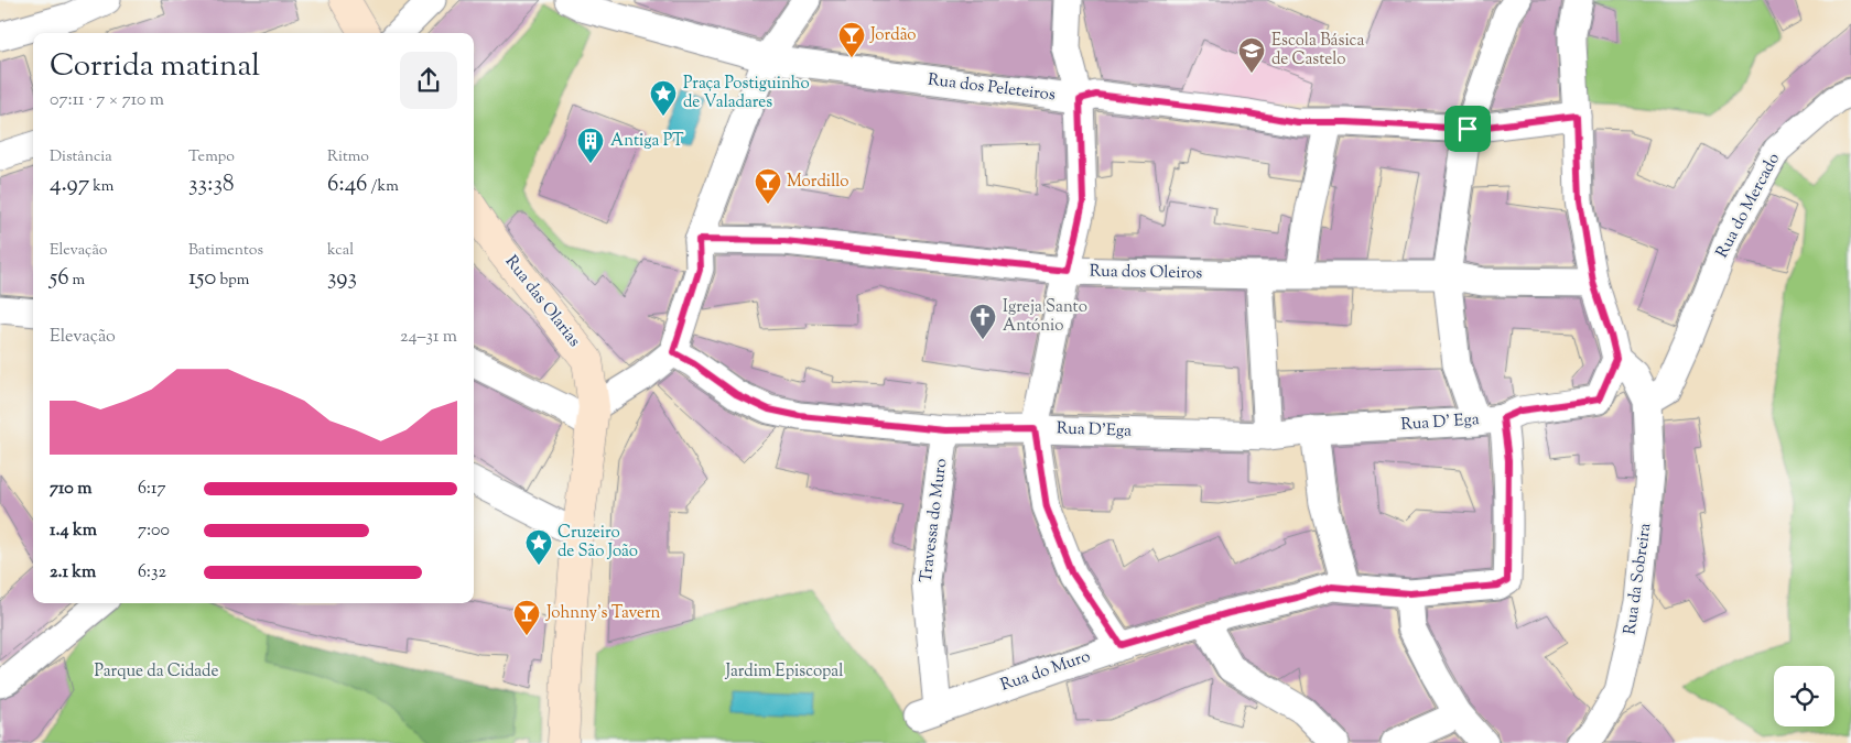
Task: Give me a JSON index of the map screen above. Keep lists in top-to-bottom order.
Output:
{
  "streets": {
    "main road": ["Rua das Olarias"],
    "street": [
      "Rua dos Peleteiros",
      "Rua do Mercado",
      "Rua dos Oleiros",
      "Rua D' Ega",
      "Rua D'Ega",
      "Travessa do Muro",
      "Rua da Sobreira",
      "Rua do Muro"
    ]
  },
  "crossings": [
    ["Rua do Mercado", "Rua da Sobreira"],
    ["Rua D' Ega", "Rua D'Ega"],
    ["Rua D' Ega", "Rua do Muro"],
    ["Rua D'Ega", "Travessa do Muro"],
    ["Travessa do Muro", "Rua do Muro"]
  ],
  "parks": ["Parque da Cidade", "Jardim Episcopal"],
  "places": {
    "bar": ["Jordão", "Mordillo", "Johnny's Tavern"],
    "school or university": ["Escola Básica de Castelo"],
    "place": ["Praça Postiguinho de Valadares", "Cruzeiro de São João"],
    "building": ["Antiga PT"],
    "church": ["Igreja Santo António"]
  },
  "page": {
    "heading": ["Corrida matinal", "07:11 · 7 × 710 m"],
    "stats": [
      ["Distância", "4.97 km"],
      ["Tempo", "33:38"],
      ["Ritmo", "6:46 /km"],
      ["Elevação", "56 m"],
      ["Batimentos", "150 bpm"],
      ["kcal", "393"]
    ],
    "chart": ["Elevação", "24–31 m"],
    "list": [
      {
        "name": "710 m",
        "note": "6:17"
      },
      {
        "name": "1.4 km",
        "note": "7:00"
      },
      {
        "name": "2.1 km",
        "note": "6:32"
      }
    ]
  }
}
